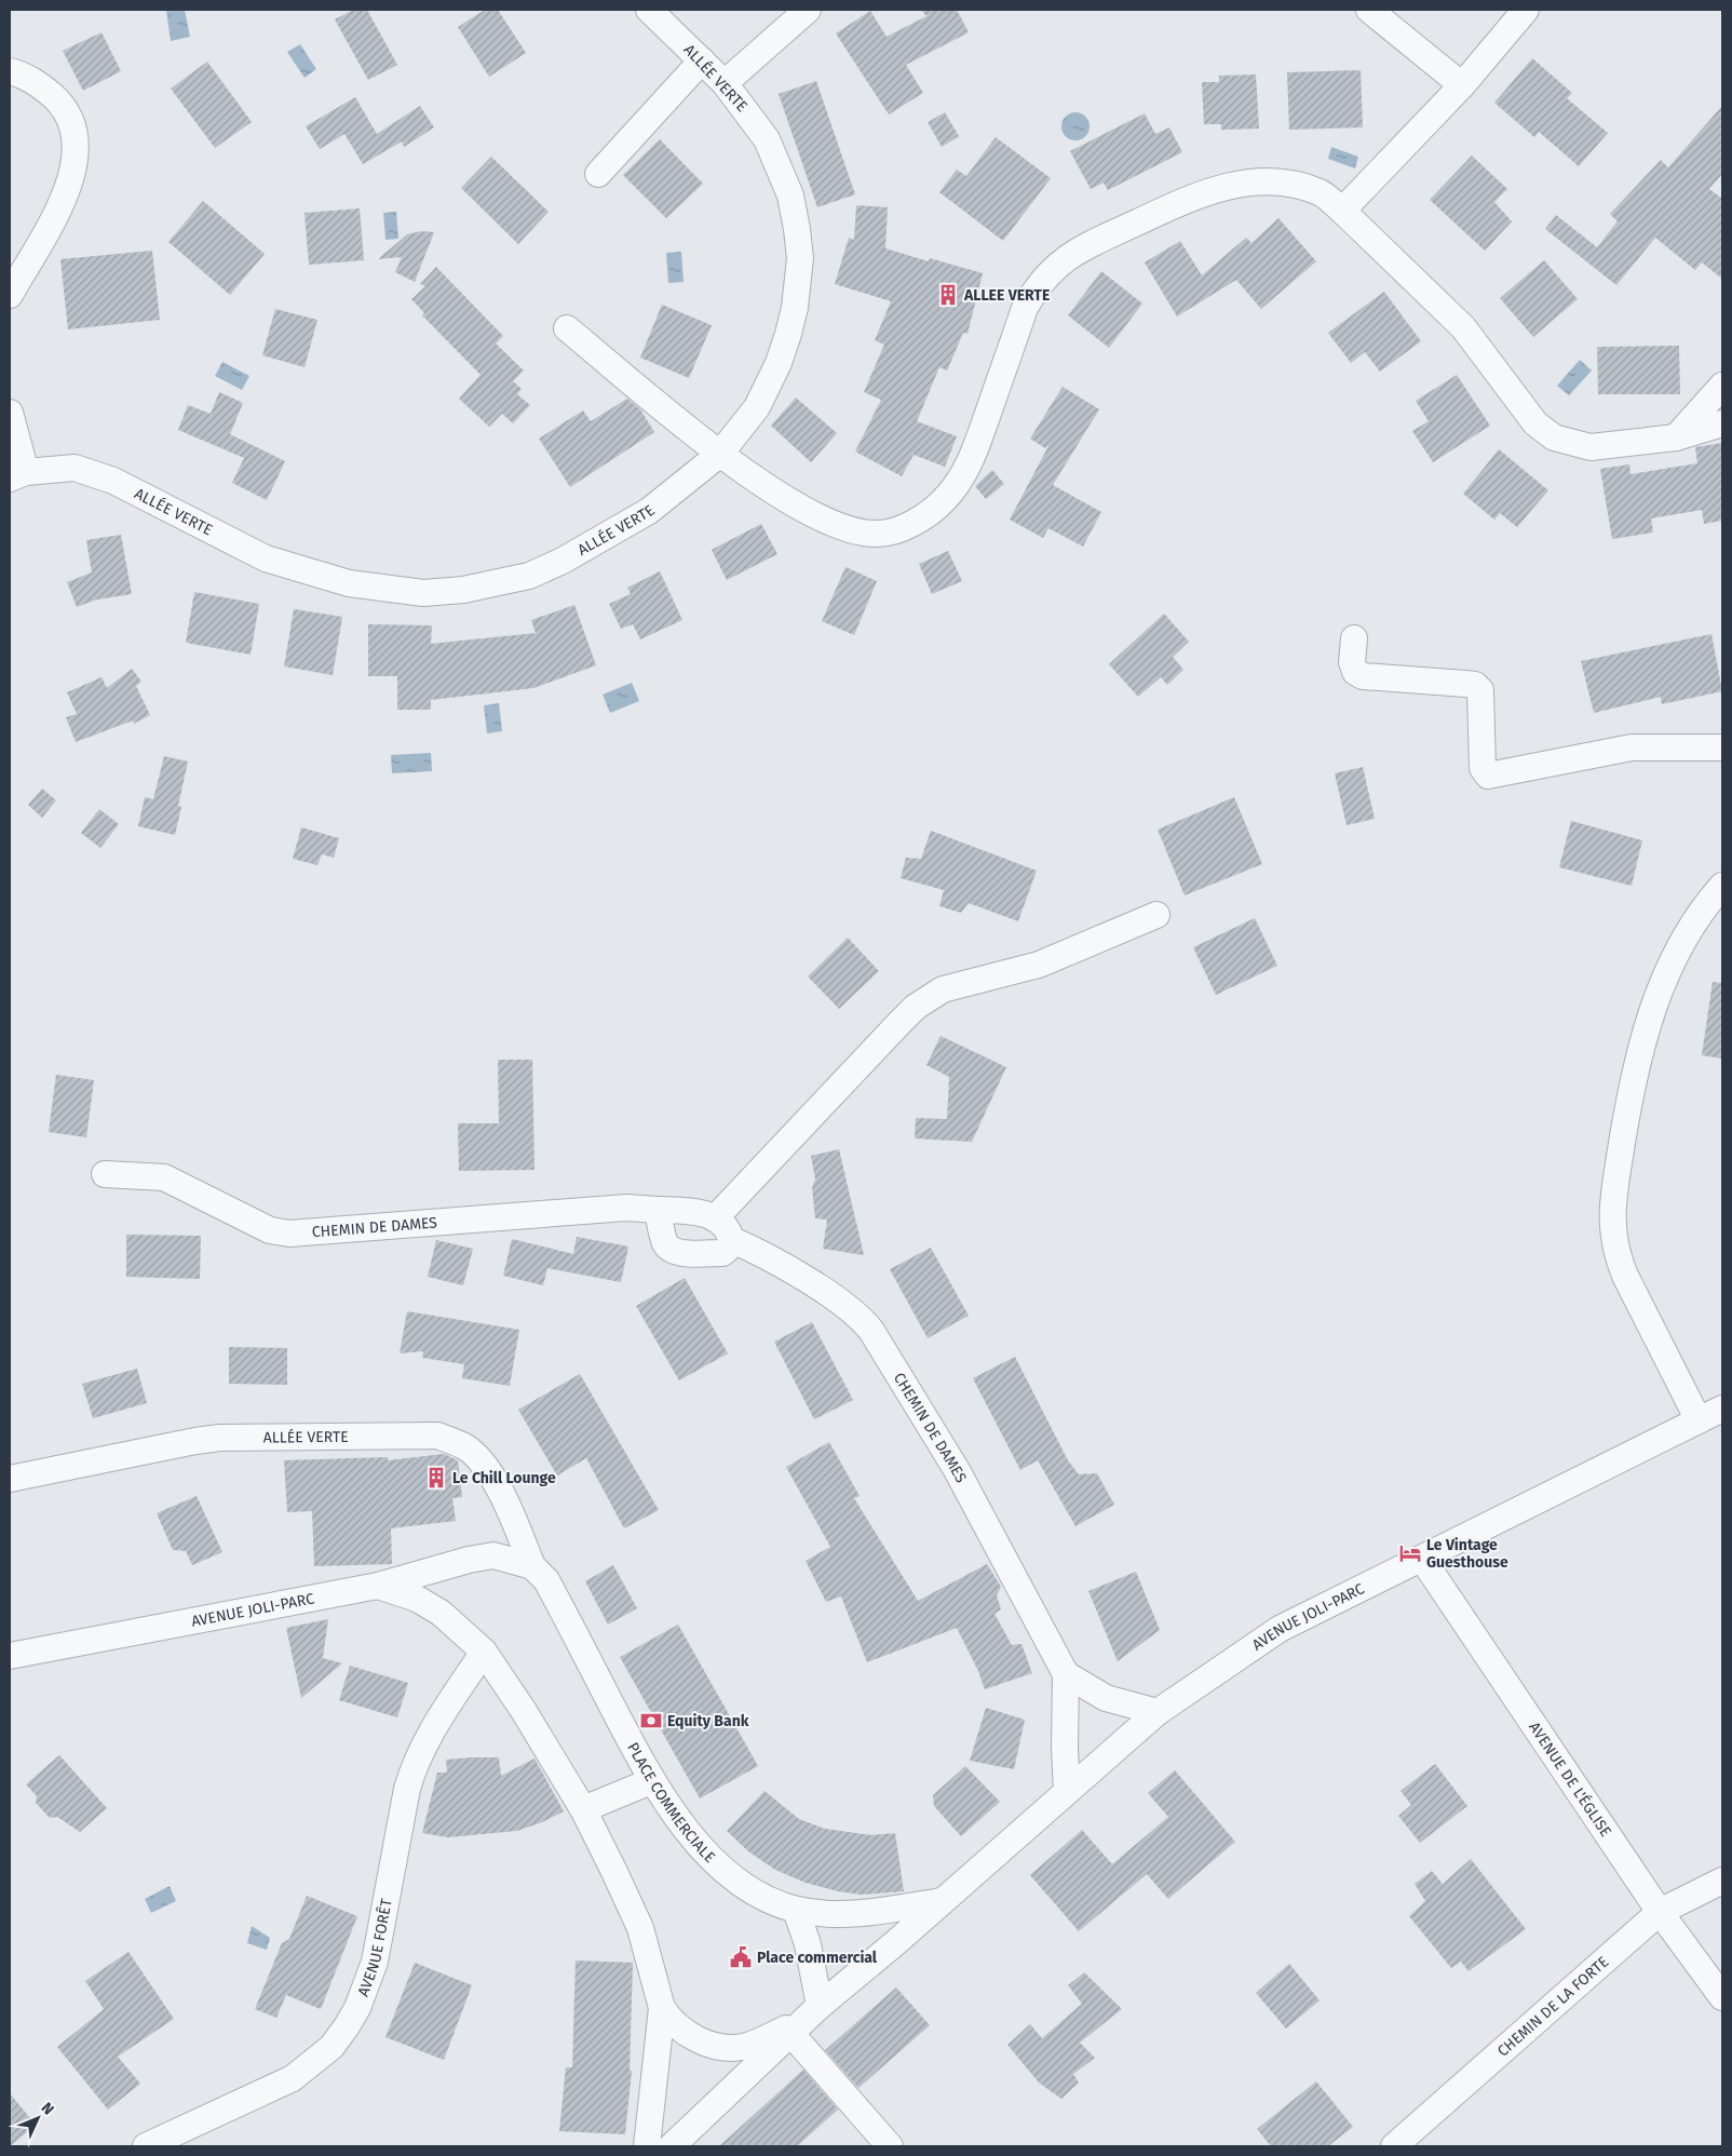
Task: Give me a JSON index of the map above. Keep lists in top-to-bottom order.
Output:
{
  "streets": {
    "street": [
      "ALLÉE VERTE",
      "CHEMIN DE DAMES",
      "AVENUE JOLI-PARC",
      "AVENUE DE L'ÉGLISE",
      "PLACE COMMERCIALE",
      "AVENUE FORÊT",
      "CHEMIN DE LA FORTE"
    ]
  },
  "crossings": [
    ["ALLÉE VERTE", "AVENUE JOLI-PARC"],
    ["ALLÉE VERTE", "PLACE COMMERCIALE"],
    ["AVENUE JOLI-PARC", "AVENUE DE L'ÉGLISE"],
    ["AVENUE JOLI-PARC", "PLACE COMMERCIALE"],
    ["AVENUE DE L'ÉGLISE", "CHEMIN DE LA FORTE"]
  ],
  "places": {
    "building": ["ALLEE VERTE", "Le Chill Lounge"],
    "hotel": ["Le Vintage Guesthouse"],
    "bank": ["Equity Bank"],
    "public building": ["Place commercial"]
  },
  "north": "top right"
}
